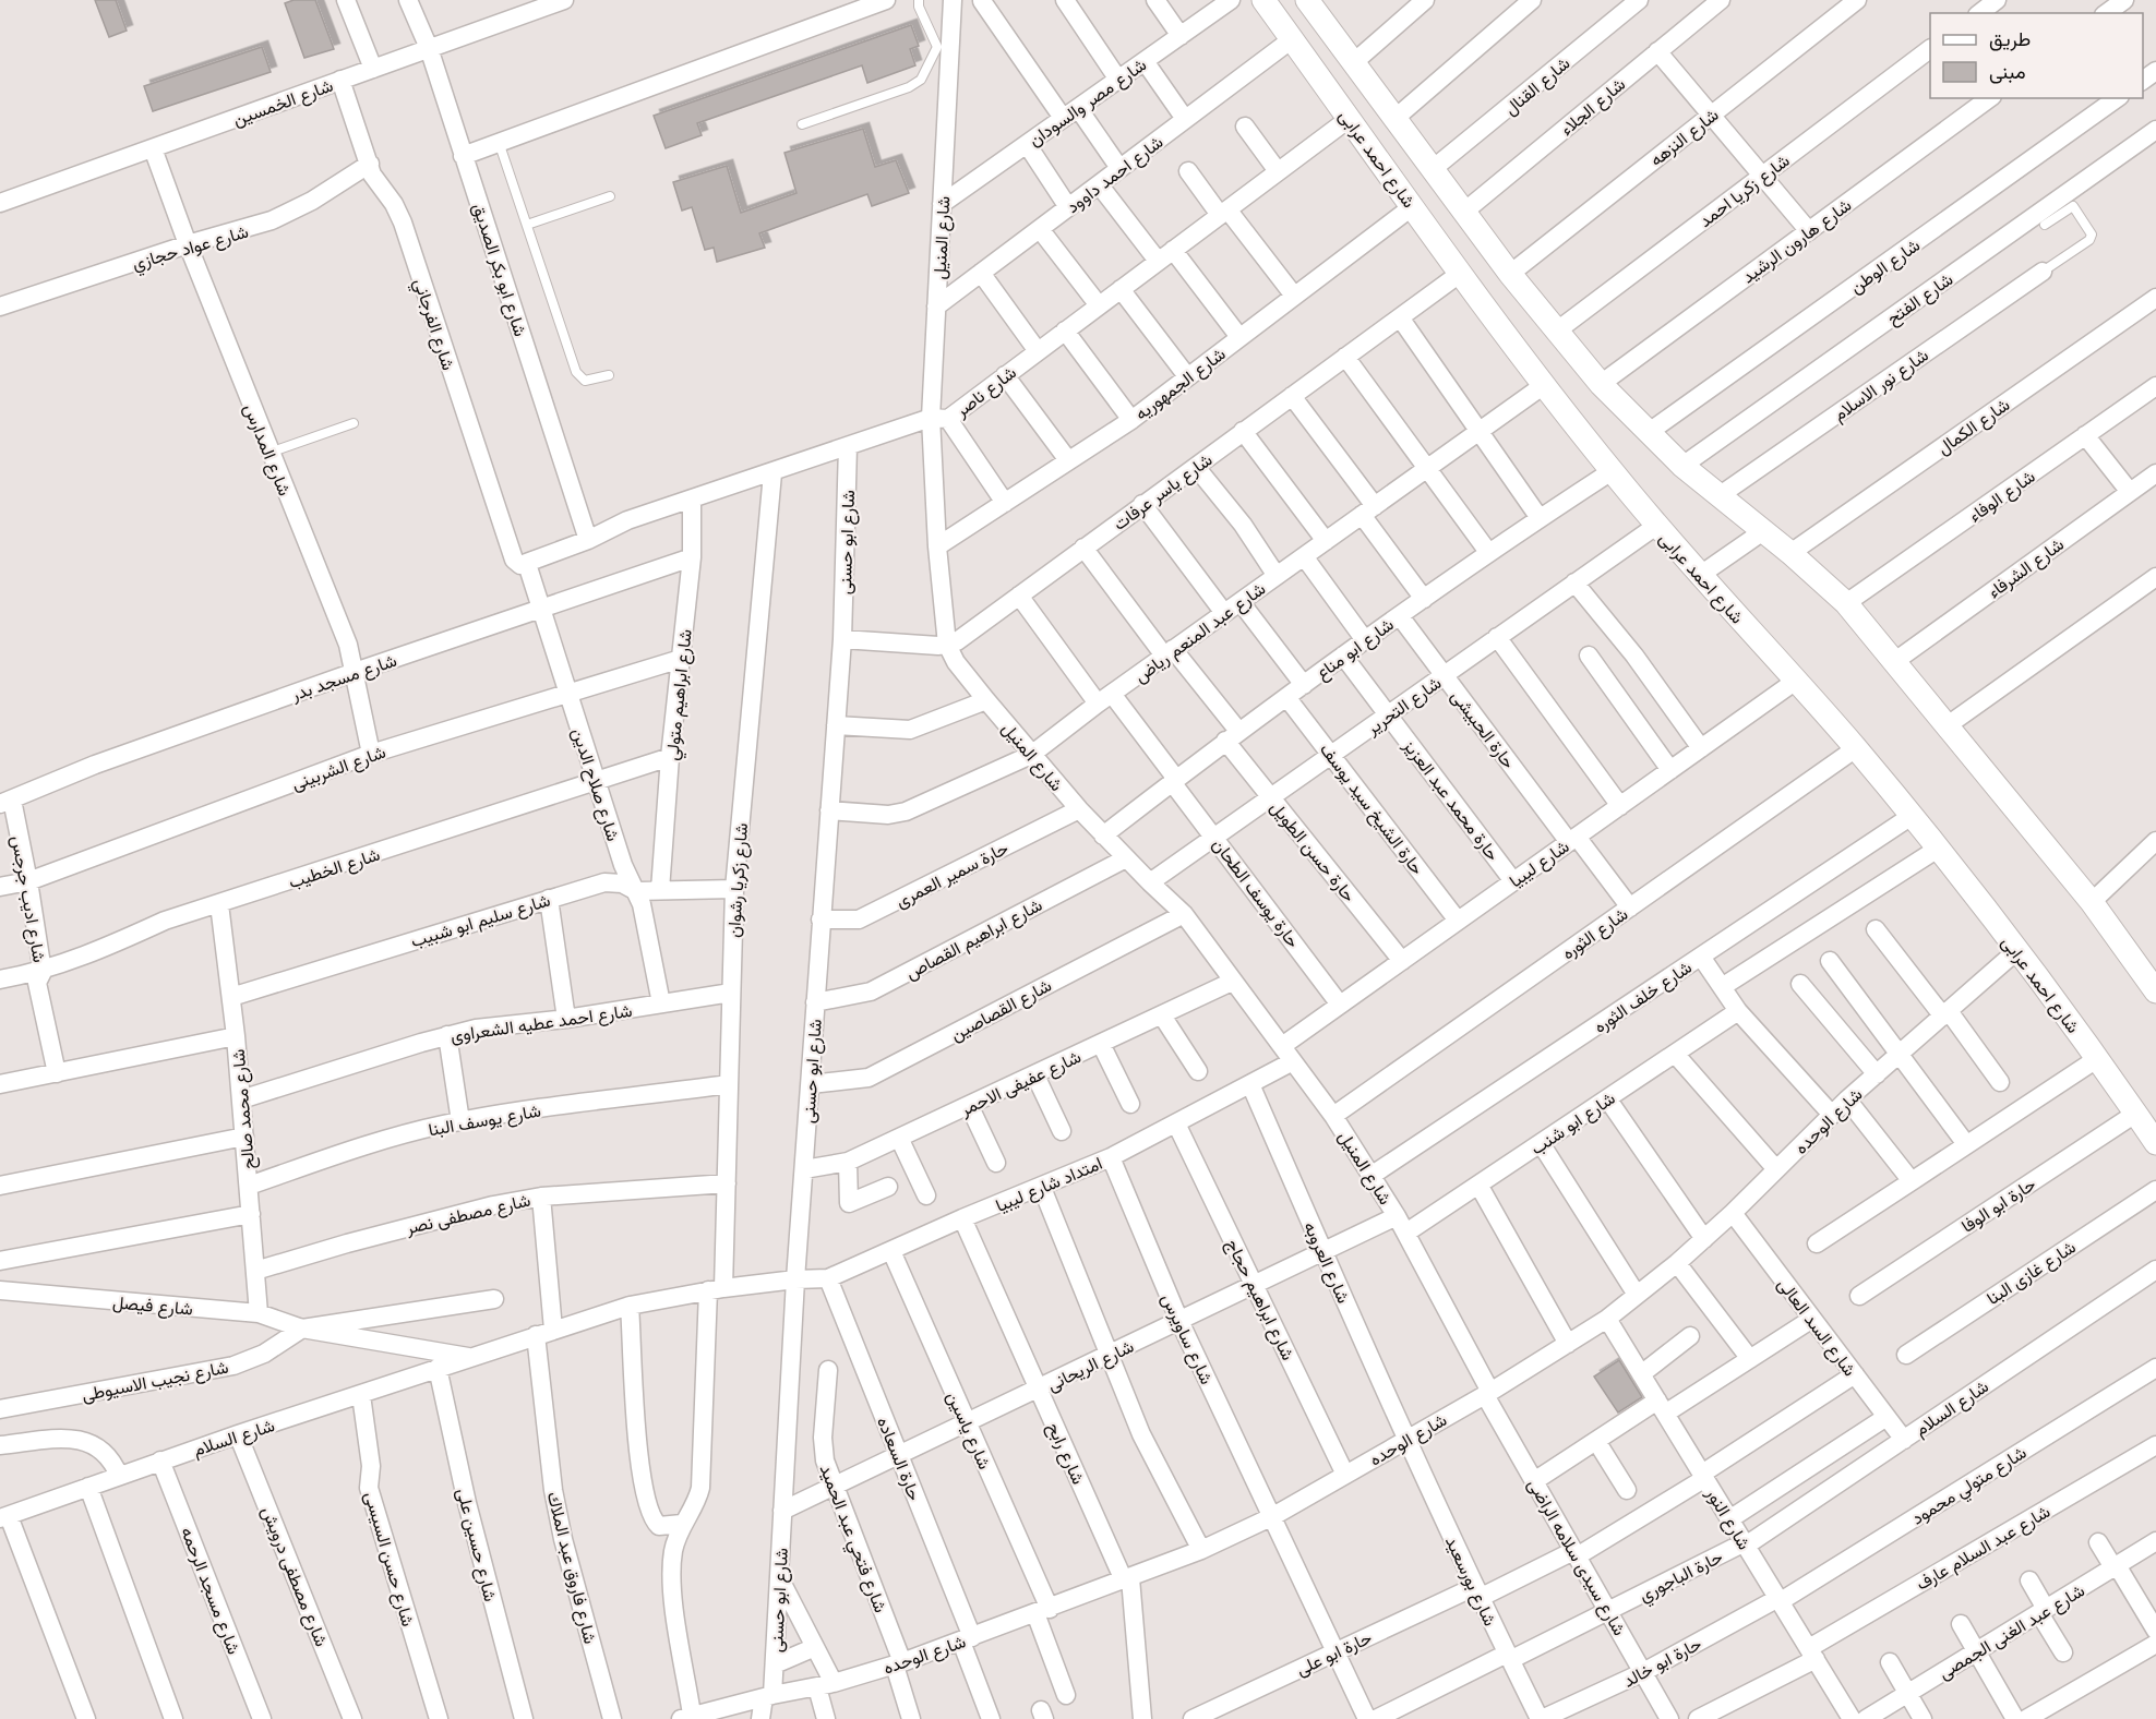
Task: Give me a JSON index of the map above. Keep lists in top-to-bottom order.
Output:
{
  "streets": {
    "street": [
      "شارع القنال",
      "شارع الخمسين",
      "شارع مصر والسودان",
      "شارع الجلاء",
      "شارع النزهه",
      "شارع احمد عرابى",
      "شارع احمد داوود",
      "شارع زكريا احمد",
      "شارع المنيل",
      "شارع هارون الرشيد",
      "شارع عواد حجازي",
      "شارع الوطن",
      "شارع ابو بكر الصديق",
      "شارع الفتح",
      "شارع الفرجاني",
      "شارع الجمهوريه",
      "شارع نور الاسلام",
      "شارع ناصر",
      "شارع الكمال",
      "شارع المدارس",
      "شارع ياسر عرفات",
      "شارع الوفاء",
      "شارع ابو حسنى",
      "شارع الشرفاء",
      "شارع عبد المنعم رياض",
      "شارع ابو مناع",
      "شارع مسجد بدر",
      "شارع ابراهيم متولي",
      "شارع التحرير",
      "حارة الحبيشى",
      "شارع الشربينى",
      "شارع صلاح الدين",
      "حارة محمد عبد العزيز",
      "حارة الشيخ سيد يوسف",
      "حارة حسن الطويل",
      "شارع ليبيا",
      "شارع الخطيب",
      "حارة سمير العمرى",
      "شارع زكريا رشوان",
      "حارة يوسف الطحان",
      "شارع اديب جرجس",
      "شارع سليم ابو شبيب",
      "شارع الثوره",
      "شارع ابراهيم القصاص",
      "شارع خلف الثوره",
      "شارع القصاصين",
      "شارع احمد عطيه الشعراوى",
      "شارع عفيفى الاحمر",
      "شارع محمد صالح",
      "شارع يوسف البنا",
      "شارع الوحده",
      "شارع ابو شنب",
      "امتداد شارع ليبيا",
      "حارة ابو الوفا",
      "شارع مصطفى نصر",
      "شارع العروبه",
      "شارع غازى البنا",
      "شارع ابراهيم حجاج",
      "شارع فيصل",
      "شارع السد العالى",
      "شارع ساويرس",
      "شارع الريحانى",
      "شارع نجيب الاسيوطى",
      "شارع السلام",
      "شارع ياسين",
      "شارع رابح",
      "حارة السعاده",
      "شارع متولي محمود",
      "شارع النور",
      "شارع فتحي عبد الحميد",
      "شارع حسين على",
      "شارع عبد السلام عارف",
      "شارع سيدى سلامه الراضى",
      "شارع حسن السيسى",
      "شارع فاروق عبد الملاك",
      "حارة الباجوري",
      "شارع مصطفى درويش",
      "شارع بورسعيد",
      "شارع مسجد الرحمه",
      "شارع عبد الغنى الجمصى",
      "حارة ابو على",
      "حارة ابو خالد"
    ]
  },
  "crossings": [
    ["شارع القنال", "شارع احمد عرابى"],
    ["شارع الخمسين", "شارع ابو بكر الصديق"],
    ["شارع الخمسين", "شارع الفرجاني"],
    ["شارع الخمسين", "شارع المدارس"],
    ["شارع مصر والسودان", "شارع المنيل"],
    ["شارع الجلاء", "شارع احمد عرابى"],
    ["شارع النزهه", "شارع احمد عرابى"],
    ["شارع احمد عرابى", "شارع احمد داوود"],
    ["شارع احمد عرابى", "شارع زكريا احمد"],
    ["شارع احمد عرابى", "شارع هارون الرشيد"],
    ["شارع احمد عرابى", "شارع الوطن"],
    ["شارع احمد عرابى", "شارع الفتح"],
    ["شارع احمد عرابى", "شارع الجمهوريه"],
    ["شارع احمد عرابى", "شارع نور الاسلام"],
    ["شارع احمد عرابى", "شارع ناصر"],
    ["شارع احمد عرابى", "شارع الكمال"],
    ["شارع احمد عرابى", "شارع ياسر عرفات"],
    ["شارع احمد عرابى", "شارع الوفاء"],
    ["شارع احمد عرابى", "شارع الشرفاء"],
    ["شارع احمد عرابى", "شارع عبد المنعم رياض"],
    ["شارع احمد عرابى", "شارع ابو مناع"],
    ["شارع احمد عرابى", "شارع التحرير"],
    ["شارع احمد عرابى", "شارع ليبيا"],
    ["شارع احمد عرابى", "شارع الثوره"],
    ["شارع احمد عرابى", "شارع خلف الثوره"],
    ["شارع احمد عرابى", "شارع الوحده"],
    ["شارع احمد عرابى", "حارة ابو الوفا"],
    ["شارع احمد داوود", "شارع المنيل"],
    ["شارع المنيل", "شارع الجمهوريه"],
    ["شارع المنيل", "شارع ناصر"],
    ["شارع المنيل", "شارع ياسر عرفات"],
    ["شارع المنيل", "شارع عبد المنعم رياض"],
    ["شارع المنيل", "شارع ابو مناع"],
    ["شارع المنيل", "شارع التحرير"],
    ["شارع المنيل", "شارع ليبيا"],
    ["شارع المنيل", "حارة سمير العمرى"],
    ["شارع المنيل", "شارع الثوره"],
    ["شارع المنيل", "شارع ابراهيم القصاص"],
    ["شارع المنيل", "شارع خلف الثوره"],
    ["شارع المنيل", "شارع القصاصين"],
    ["شارع المنيل", "شارع عفيفى الاحمر"],
    ["شارع المنيل", "شارع الوحده"],
    ["شارع المنيل", "شارع ابو شنب"],
    ["شارع المنيل", "امتداد شارع ليبيا"],
    ["شارع المنيل", "شارع الريحانى"],
    ["شارع المنيل", "شارع سيدى سلامه الراضى"],
    ["شارع عواد حجازي", "شارع الفرجاني"],
    ["شارع عواد حجازي", "شارع المدارس"],
    ["شارع ابو بكر الصديق", "شارع ناصر"],
    ["شارع الفرجاني", "شارع ناصر"],
    ["شارع الفرجاني", "شارع صلاح الدين"],
    ["شارع ناصر", "شارع ابو حسنى"],
    ["شارع ناصر", "شارع ابراهيم متولي"],
    ["شارع ناصر", "شارع صلاح الدين"],
    ["شارع ناصر", "شارع زكريا رشوان"],
    ["شارع المدارس", "شارع مسجد بدر"],
    ["شارع المدارس", "شارع الشربينى"],
    ["شارع ياسر عرفات", "حارة حسن الطويل"],
    ["شارع ياسر عرفات", "حارة يوسف الطحان"],
    ["شارع ابو حسنى", "شارع عبد المنعم رياض"],
    ["شارع ابو حسنى", "حارة سمير العمرى"],
    ["شارع ابو حسنى", "شارع ابراهيم القصاص"],
    ["شارع ابو حسنى", "شارع القصاصين"],
    ["شارع ابو حسنى", "شارع عفيفى الاحمر"],
    ["شارع ابو حسنى", "شارع الوحده"],
    ["شارع ابو حسنى", "امتداد شارع ليبيا"],
    ["شارع ابو حسنى", "شارع الريحانى"],
    ["شارع ابو حسنى", "شارع السلام"],
    ["شارع عبد المنعم رياض", "حارة حسن الطويل"],
    ["شارع عبد المنعم رياض", "حارة يوسف الطحان"],
    ["شارع ابو مناع", "حارة الحبيشى"],
    ["شارع ابو مناع", "حارة محمد عبد العزيز"],
    ["شارع ابو مناع", "حارة الشيخ سيد يوسف"],
    ["شارع ابو مناع", "حارة حسن الطويل"],
    ["شارع ابو مناع", "حارة يوسف الطحان"],
    ["شارع مسجد بدر", "شارع ابراهيم متولي"],
    ["شارع مسجد بدر", "شارع صلاح الدين"],
    ["شارع مسجد بدر", "شارع اديب جرجس"],
    ["شارع ابراهيم متولي", "شارع الشربينى"],
    ["شارع ابراهيم متولي", "شارع الخطيب"],
    ["شارع ابراهيم متولي", "شارع سليم ابو شبيب"],
    ["شارع التحرير", "حارة الحبيشى"],
    ["شارع التحرير", "حارة محمد عبد العزيز"],
    ["شارع التحرير", "حارة الشيخ سيد يوسف"],
    ["شارع التحرير", "حارة حسن الطويل"],
    ["شارع التحرير", "حارة يوسف الطحان"],
    ["حارة الحبيشى", "شارع ليبيا"],
    ["حارة الحبيشى", "شارع الثوره"],
    ["شارع الشربينى", "شارع صلاح الدين"],
    ["شارع الشربينى", "شارع اديب جرجس"],
    ["شارع صلاح الدين", "شارع الخطيب"],
    ["شارع صلاح الدين", "شارع سليم ابو شبيب"],
    ["شارع صلاح الدين", "شارع احمد عطيه الشعراوى"],
    ["حارة محمد عبد العزيز", "شارع ليبيا"],
    ["حارة الشيخ سيد يوسف", "شارع ليبيا"],
    ["حارة حسن الطويل", "شارع ليبيا"],
    ["شارع ليبيا", "حارة يوسف الطحان"],
    ["شارع الخطيب", "شارع اديب جرجس"],
    ["شارع الخطيب", "شارع محمد صالح"],
    ["شارع زكريا رشوان", "شارع سليم ابو شبيب"],
    ["شارع زكريا رشوان", "شارع احمد عطيه الشعراوى"],
    ["شارع زكريا رشوان", "شارع يوسف البنا"],
    ["شارع زكريا رشوان", "شارع الوحده"],
    ["شارع زكريا رشوان", "شارع مصطفى نصر"],
    ["شارع زكريا رشوان", "شارع السلام"],
    ["شارع سليم ابو شبيب", "شارع محمد صالح"],
    ["شارع احمد عطيه الشعراوى", "شارع محمد صالح"],
    ["شارع محمد صالح", "شارع يوسف البنا"],
    ["شارع محمد صالح", "شارع مصطفى نصر"],
    ["شارع محمد صالح", "شارع فيصل"],
    ["شارع الوحده", "شارع العروبه"],
    ["شارع الوحده", "شارع ابراهيم حجاج"],
    ["شارع الوحده", "شارع السد العالى"],
    ["شارع الوحده", "شارع ساويرس"],
    ["شارع الوحده", "شارع ياسين"],
    ["شارع الوحده", "شارع رابح"],
    ["شارع الوحده", "حارة السعاده"],
    ["شارع الوحده", "شارع النور"],
    ["شارع الوحده", "شارع فتحي عبد الحميد"],
    ["شارع الوحده", "شارع سيدى سلامه الراضى"],
    ["شارع الوحده", "شارع بورسعيد"],
    ["امتداد شارع ليبيا", "شارع العروبه"],
    ["امتداد شارع ليبيا", "شارع ابراهيم حجاج"],
    ["امتداد شارع ليبيا", "شارع ساويرس"],
    ["امتداد شارع ليبيا", "شارع السلام"],
    ["امتداد شارع ليبيا", "شارع ياسين"],
    ["امتداد شارع ليبيا", "شارع رابح"],
    ["امتداد شارع ليبيا", "حارة السعاده"],
    ["شارع مصطفى نصر", "شارع فاروق عبد الملاك"],
    ["شارع العروبه", "شارع الريحانى"],
    ["شارع العروبه", "شارع بورسعيد"],
    ["شارع ابراهيم حجاج", "شارع الريحانى"],
    ["شارع فيصل", "شارع نجيب الاسيوطى"],
    ["شارع فيصل", "شارع السلام"],
    ["شارع السد العالى", "شارع السلام"],
    ["شارع السد العالى", "حارة ابو على"],
    ["شارع ساويرس", "شارع الريحانى"],
    ["شارع ساويرس", "حارة ابو على"],
    ["شارع الريحانى", "شارع ياسين"],
    ["شارع الريحانى", "شارع رابح"],
    ["شارع الريحانى", "حارة السعاده"],
    ["شارع الريحانى", "شارع فتحي عبد الحميد"],
    ["شارع نجيب الاسيوطى", "شارع السلام"],
    ["شارع السلام", "شارع النور"],
    ["شارع السلام", "شارع حسين على"],
    ["شارع السلام", "شارع حسن السيسى"],
    ["شارع السلام", "شارع فاروق عبد الملاك"],
    ["شارع السلام", "حارة الباجوري"],
    ["شارع السلام", "شارع مصطفى درويش"],
    ["شارع السلام", "شارع مسجد الرحمه"],
    ["شارع متولي محمود", "شارع النور"],
    ["شارع متولي محمود", "حارة ابو خالد"],
    ["شارع النور", "شارع عبد السلام عارف"],
    ["شارع النور", "حارة الباجوري"],
    ["شارع النور", "شارع عبد الغنى الجمصى"],
    ["شارع النور", "حارة ابو على"],
    ["شارع النور", "حارة ابو خالد"],
    ["شارع سيدى سلامه الراضى", "حارة الباجوري"],
    ["شارع سيدى سلامه الراضى", "حارة ابو على"],
    ["شارع سيدى سلامه الراضى", "حارة ابو خالد"],
    ["حارة الباجوري", "شارع بورسعيد"],
    ["شارع بورسعيد", "حارة ابو على"],
    ["شارع بورسعيد", "حارة ابو خالد"]
  ],
  "legend": ["طريق", "مبنى"]
}
